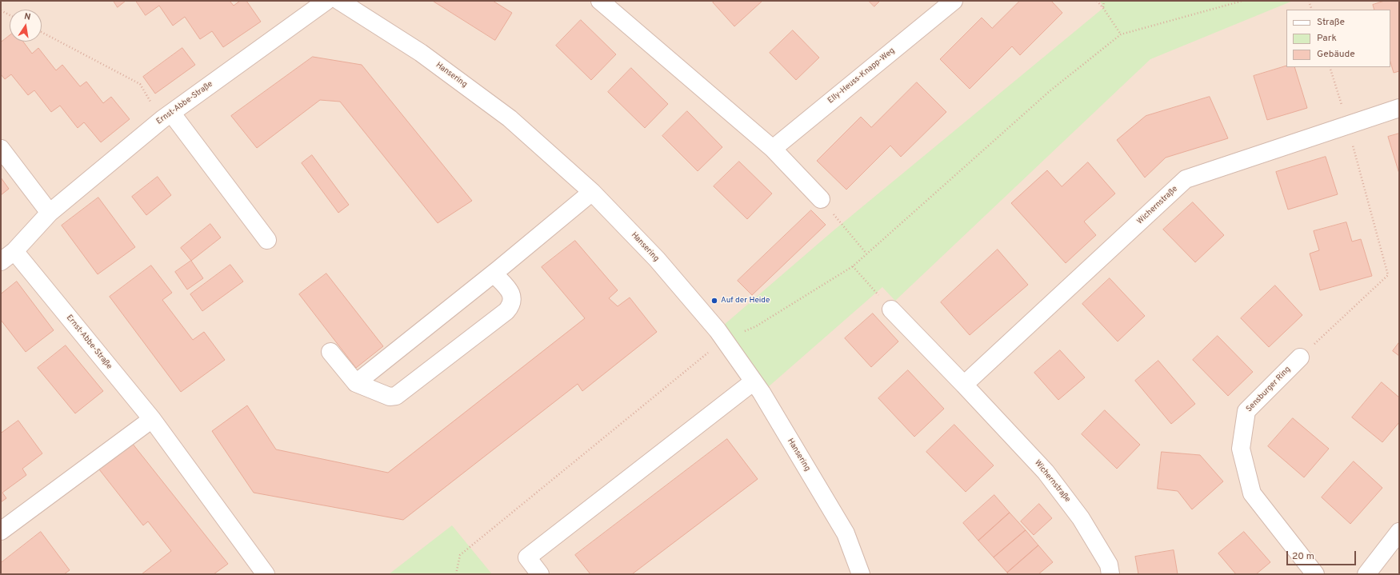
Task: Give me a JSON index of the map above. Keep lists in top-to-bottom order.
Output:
{
  "streets": {
    "street": [
      "Hansering",
      "Elly-Heuss-Knapp-Weg",
      "Ernst-Abbe-Straße",
      "Wichernstraße",
      "Sensburger Ring"
    ]
  },
  "places": ["Auf der Heide"],
  "legend": ["Straße", "Park", "Gebäude"],
  "scale_bar": "20 m",
  "north": "top"
}
